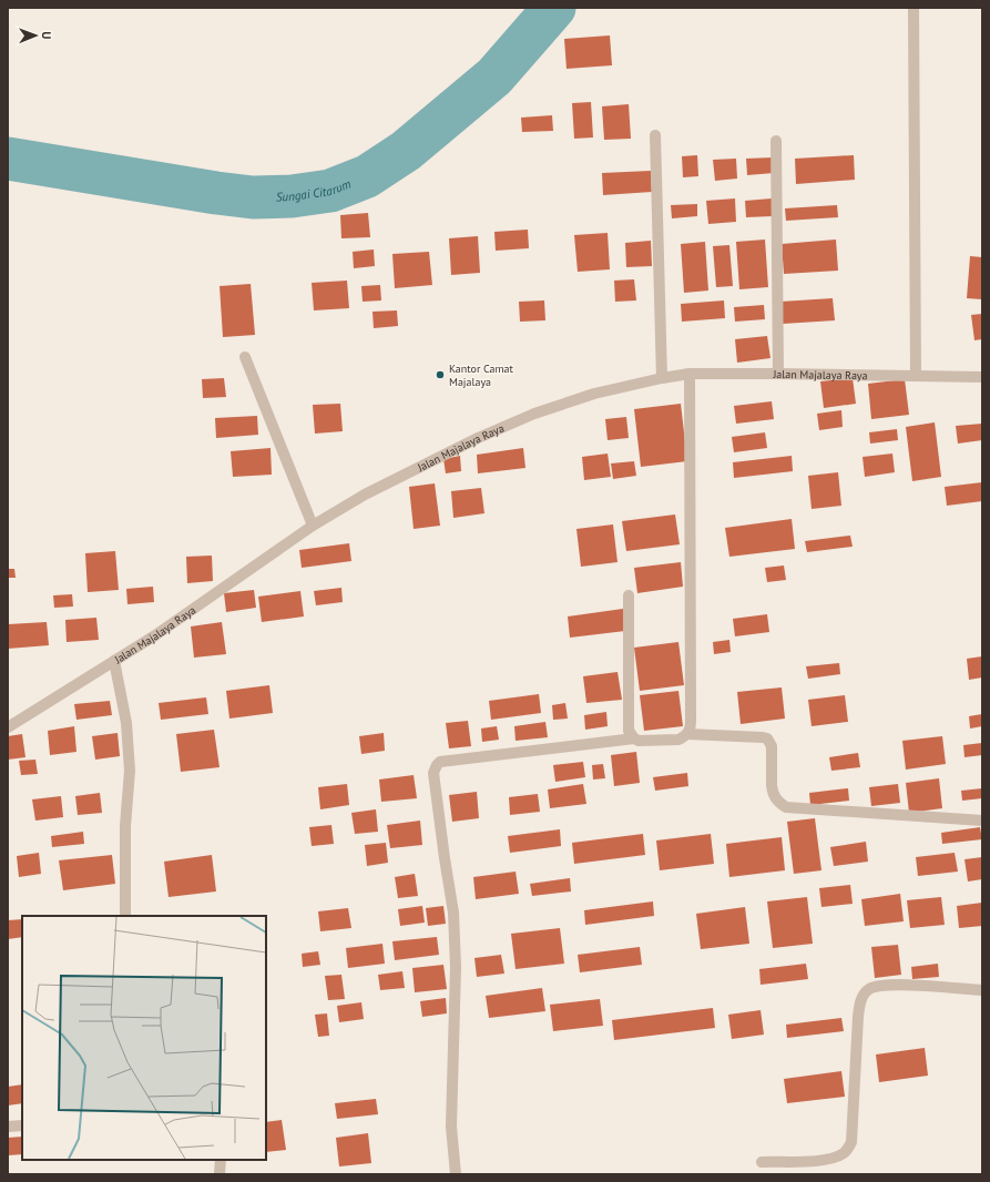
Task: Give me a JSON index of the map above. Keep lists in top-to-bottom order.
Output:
{
  "streets": {
    "street": ["Jalan Majalaya Raya"]
  },
  "water": ["Sungai Citarum"],
  "places": ["Kantor Camat Majalaya"],
  "north": "right"
}
